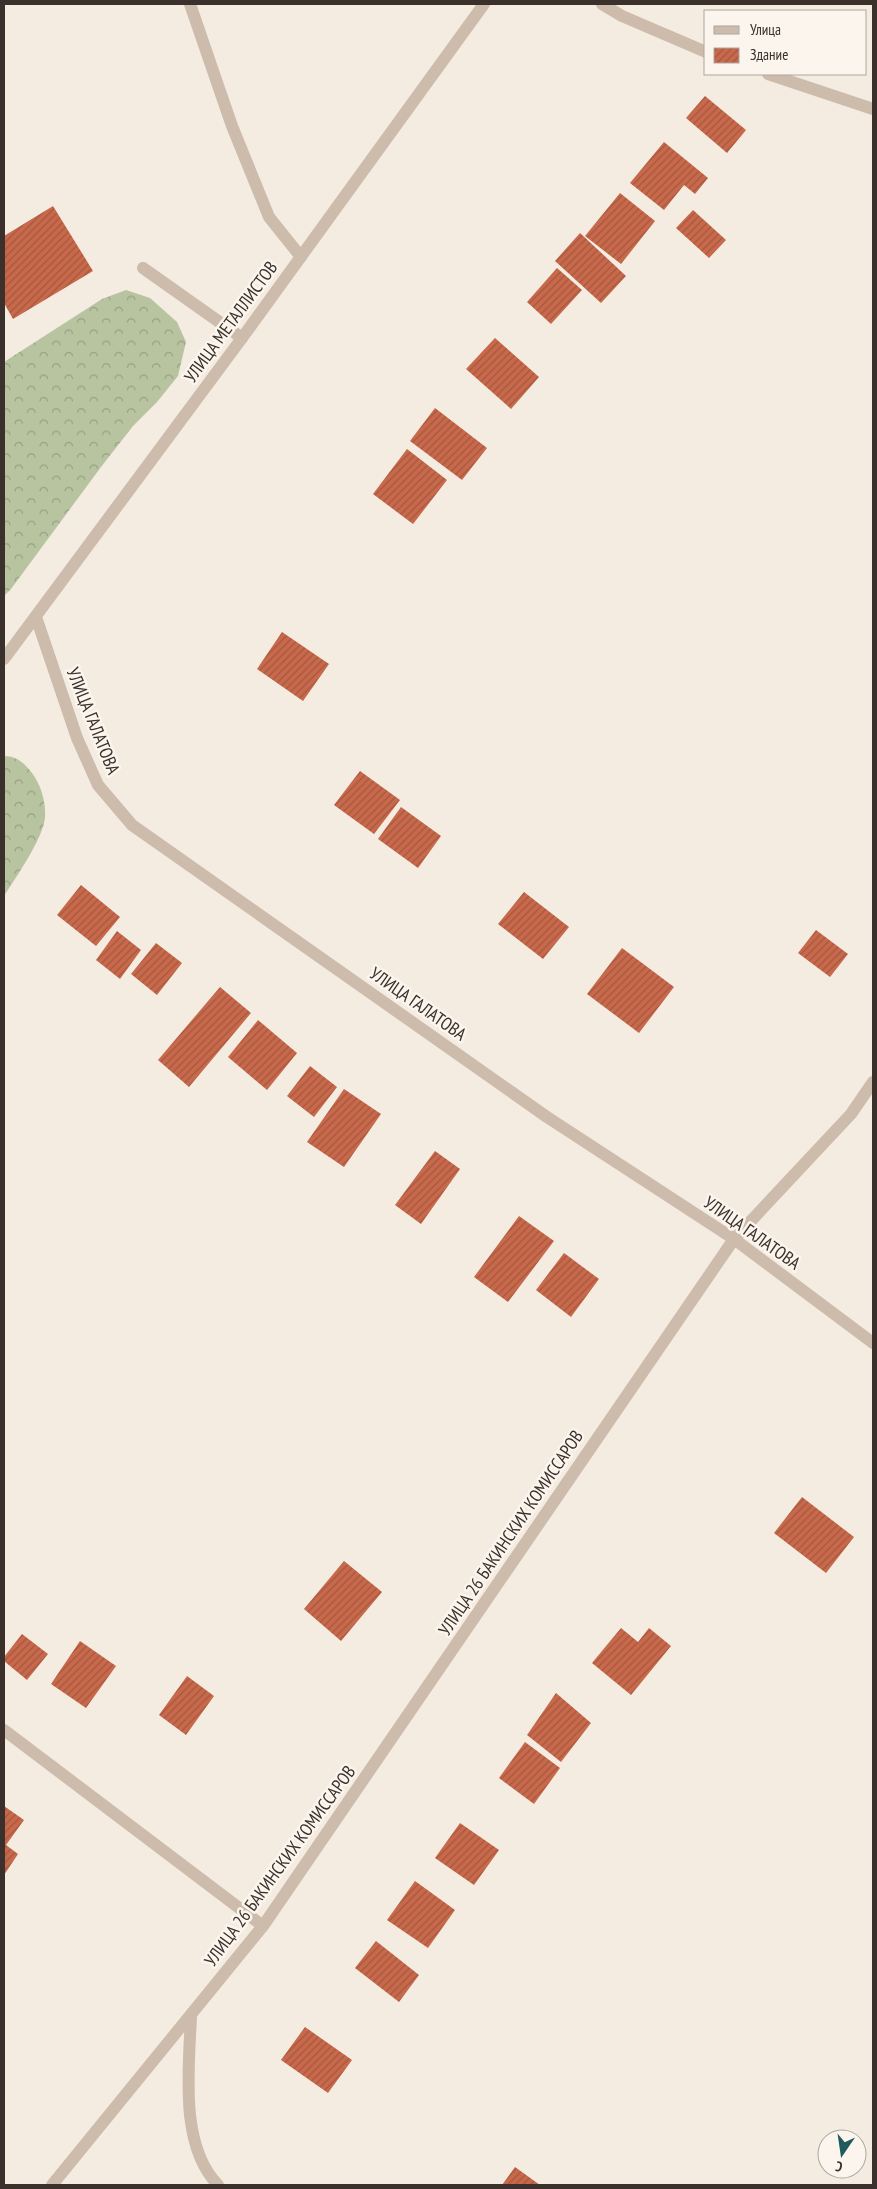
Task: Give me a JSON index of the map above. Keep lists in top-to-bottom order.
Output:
{
  "streets": {
    "street": ["УЛИЦА МЕТАЛЛИСТОВ", "УЛИЦА ГАЛАТОВА", "УЛИЦА 26 БАКИНСКИХ КОМИССАРОВ"]
  },
  "crossings": [
    ["УЛИЦА МЕТАЛЛИСТОВ", "УЛИЦА ГАЛАТОВА"],
    ["УЛИЦА ГАЛАТОВА", "УЛИЦА 26 БАКИНСКИХ КОМИССАРОВ"]
  ],
  "legend": ["Улица", "Здание"],
  "north": "bottom"
}
